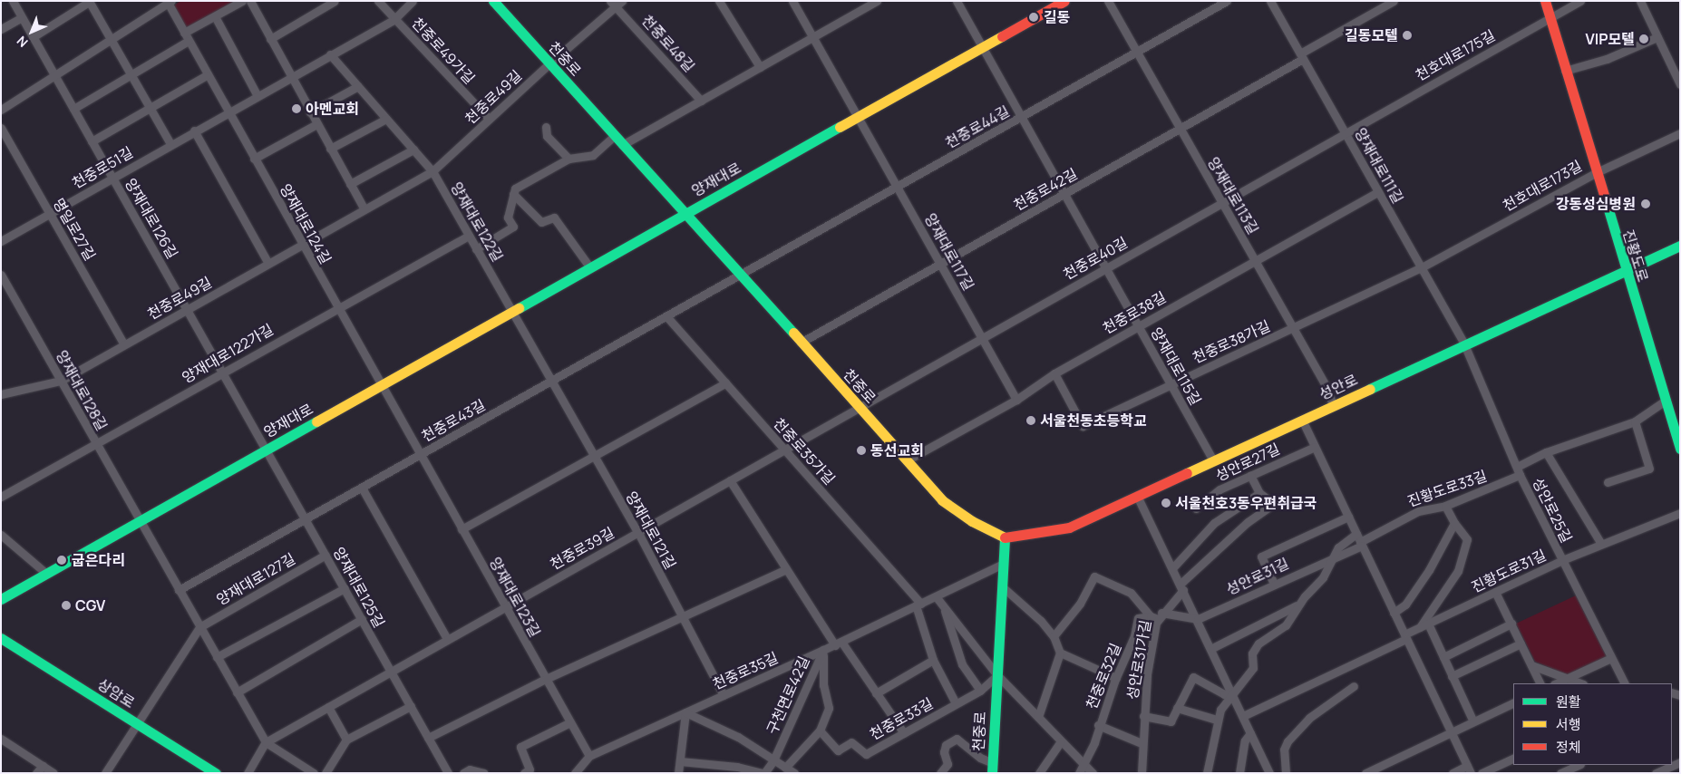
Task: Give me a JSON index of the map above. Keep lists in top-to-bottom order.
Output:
{
  "streets": {
    "main road": [
      "천중로",
      "양재대로",
      "진황도로",
      "성안로",
      "상암로"
    ],
    "street": [
      "천중로48길",
      "천중로49가길",
      "천호대로175길",
      "천중로49길",
      "천중로44길",
      "양재대로111길",
      "천중로51길",
      "천호대로173길",
      "천중로42길",
      "양재대로113길",
      "양재대로126길",
      "양재대로122길",
      "양재대로124길",
      "명일로27길",
      "양재대로117길",
      "천중로40길",
      "천중로38길",
      "천중로38가길",
      "양재대로122가길",
      "양재대로115길",
      "양재대로128길",
      "천중로43길",
      "천중로35가길",
      "성안로27길",
      "진황도로33길",
      "성안로25길",
      "양재대로121길",
      "천중로39길",
      "진황도로31길",
      "성안로31길",
      "양재대로127길",
      "양재대로125길",
      "양재대로123길",
      "성안로31가길",
      "천중로35길",
      "천중로32길",
      "구천면로42길",
      "천중로33길"
    ]
  },
  "crossings": [
    ["천중로48길", "천중로49길"],
    ["천중로49가길", "천중로49길"],
    ["천중로49가길", "천중로51길"],
    ["천호대로175길", "양재대로111길"],
    ["천호대로175길", "진황도로"],
    ["천호대로175길", "천중로40길"],
    ["천중로", "천중로49길"],
    ["천중로", "천중로44길"],
    ["천중로", "양재대로"],
    ["천중로", "천중로42길"],
    ["천중로", "천중로40길"],
    ["천중로", "천중로38길"],
    ["천중로", "성안로"],
    ["천중로", "천중로43길"],
    ["천중로", "천중로39길"],
    ["천중로", "천중로35길"],
    ["천중로", "천중로33길"],
    ["천중로49길", "양재대로126길"],
    ["천중로49길", "양재대로122길"],
    ["천중로49길", "양재대로124길"],
    ["천중로49길", "명일로27길"],
    ["천중로49길", "양재대로128길"],
    ["천중로44길", "양재대로113길"],
    ["천중로44길", "양재대로117길"],
    ["천중로44길", "양재대로115길"],
    ["천중로44길", "천중로43길"],
    ["양재대로111길", "천호대로173길"],
    ["양재대로111길", "천중로42길"],
    ["양재대로111길", "천중로40길"],
    ["양재대로111길", "천중로38길"],
    ["양재대로111길", "천중로38가길"],
    ["양재대로111길", "성안로"],
    ["양재대로111길", "성안로25길"],
    ["천중로51길", "양재대로126길"],
    ["천중로51길", "양재대로122길"],
    ["천중로51길", "양재대로124길"],
    ["천중로51길", "명일로27길"],
    ["양재대로", "양재대로126길"],
    ["양재대로", "양재대로122길"],
    ["양재대로", "양재대로124길"],
    ["양재대로", "양재대로117길"],
    ["양재대로", "양재대로115길"],
    ["양재대로", "양재대로128길"],
    ["양재대로", "양재대로121길"],
    ["양재대로", "양재대로125길"],
    ["양재대로", "양재대로123길"],
    ["천호대로173길", "진황도로"],
    ["천호대로173길", "천중로38가길"],
    ["천중로42길", "양재대로113길"],
    ["천중로42길", "양재대로117길"],
    ["천중로42길", "양재대로115길"],
    ["양재대로113길", "천중로40길"],
    ["양재대로113길", "천중로38길"],
    ["양재대로113길", "천중로38가길"],
    ["양재대로113길", "성안로"],
    ["양재대로126길", "양재대로122가길"],
    ["양재대로126길", "양재대로125길"],
    ["양재대로122길", "양재대로122가길"],
    ["양재대로122길", "양재대로121길"],
    ["양재대로124길", "양재대로122가길"],
    ["양재대로124길", "양재대로123길"],
    ["양재대로117길", "천중로40길"],
    ["양재대로117길", "천중로38길"],
    ["진황도로", "성안로"],
    ["진황도로", "진황도로33길"],
    ["천중로40길", "양재대로115길"],
    ["천중로40길", "천중로39길"],
    ["천중로38길", "천중로38가길"],
    ["천중로38길", "양재대로115길"],
    ["천중로38가길", "양재대로115길"],
    ["양재대로122가길", "양재대로128길"],
    ["양재대로115길", "성안로"],
    ["성안로", "성안로25길"],
    ["천중로43길", "천중로35가길"],
    ["천중로43길", "양재대로121길"],
    ["천중로43길", "양재대로125길"],
    ["천중로43길", "양재대로123길"],
    ["천중로35가길", "천중로39길"],
    ["천중로35가길", "천중로35길"],
    ["진황도로33길", "성안로25길"],
    ["진황도로33길", "성안로31길"],
    ["성안로25길", "진황도로31길"],
    ["양재대로121길", "천중로39길"],
    ["양재대로121길", "천중로35길"],
    ["천중로39길", "양재대로125길"],
    ["천중로39길", "양재대로123길"],
    ["양재대로127길", "양재대로125길"],
    ["양재대로123길", "천중로35길"],
    ["성안로31가길", "천중로32길"],
    ["천중로35길", "구천면로42길"],
    ["구천면로42길", "천중로33길"]
  ],
  "places": [
    "길동",
    "길동모텔",
    "VIP모텔",
    "아멘교회",
    "강동성심병원",
    "서울천동초등학교",
    "동선교회",
    "서울천호3동우편취급국",
    "굽은다리",
    "CGV"
  ],
  "legend": ["원활", "서행", "정체"],
  "north": "bottom left"
}
